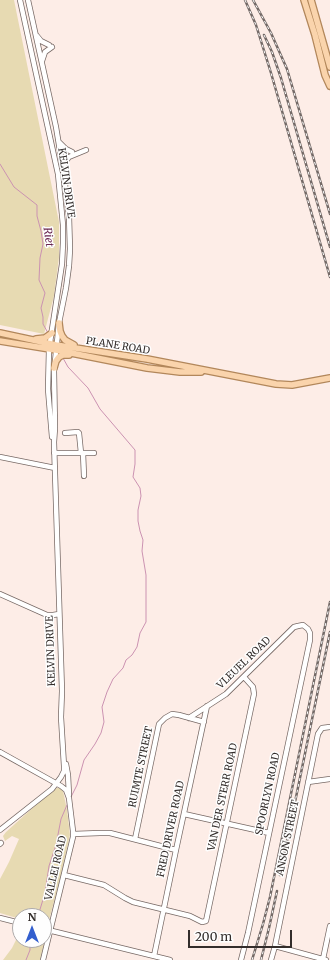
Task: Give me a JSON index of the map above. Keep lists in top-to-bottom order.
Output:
{
  "streets": {
    "main road": ["PLANE ROAD"],
    "street": [
      "KELVIN DRIVE",
      "VLEUEL ROAD",
      "RUIMTE STREET",
      "SPOORLYN ROAD",
      "VAN DER STERR ROAD",
      "FRED DRIVER ROAD",
      "ANSON STREET",
      "VALLEI ROAD"
    ]
  },
  "crossings": [
    ["KELVIN DRIVE", "PLANE ROAD"],
    ["KELVIN DRIVE", "VALLEI ROAD"],
    ["VLEUEL ROAD", "RUIMTE STREET"],
    ["VLEUEL ROAD", "SPOORLYN ROAD"],
    ["VLEUEL ROAD", "VAN DER STERR ROAD"],
    ["VLEUEL ROAD", "FRED DRIVER ROAD"],
    ["RUIMTE STREET", "FRED DRIVER ROAD"],
    ["VAN DER STERR ROAD", "FRED DRIVER ROAD"]
  ],
  "water": ["Riet"],
  "scale_bar": "200 m",
  "north": "top"
}
